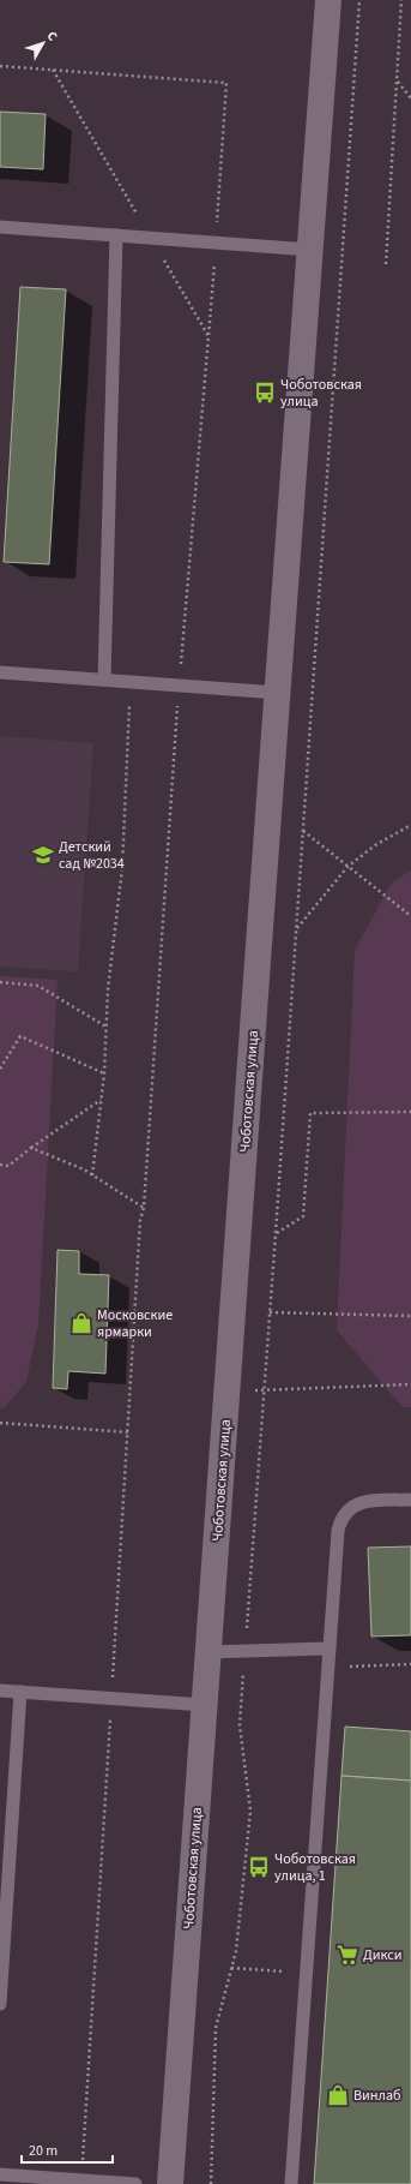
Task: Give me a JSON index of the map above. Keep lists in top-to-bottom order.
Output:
{
  "streets": {
    "main road": ["Чоботовская улица"]
  },
  "places": {
    "bus stop": ["Чоботовская улица", "Чоботовская улица, 1"],
    "school or university": ["Детский сад №2034"],
    "shop": ["Московские ярмарки", "Винлаб"],
    "supermarket": ["Дикси"]
  },
  "scale_bar": "20 m",
  "north": "top right"
}
